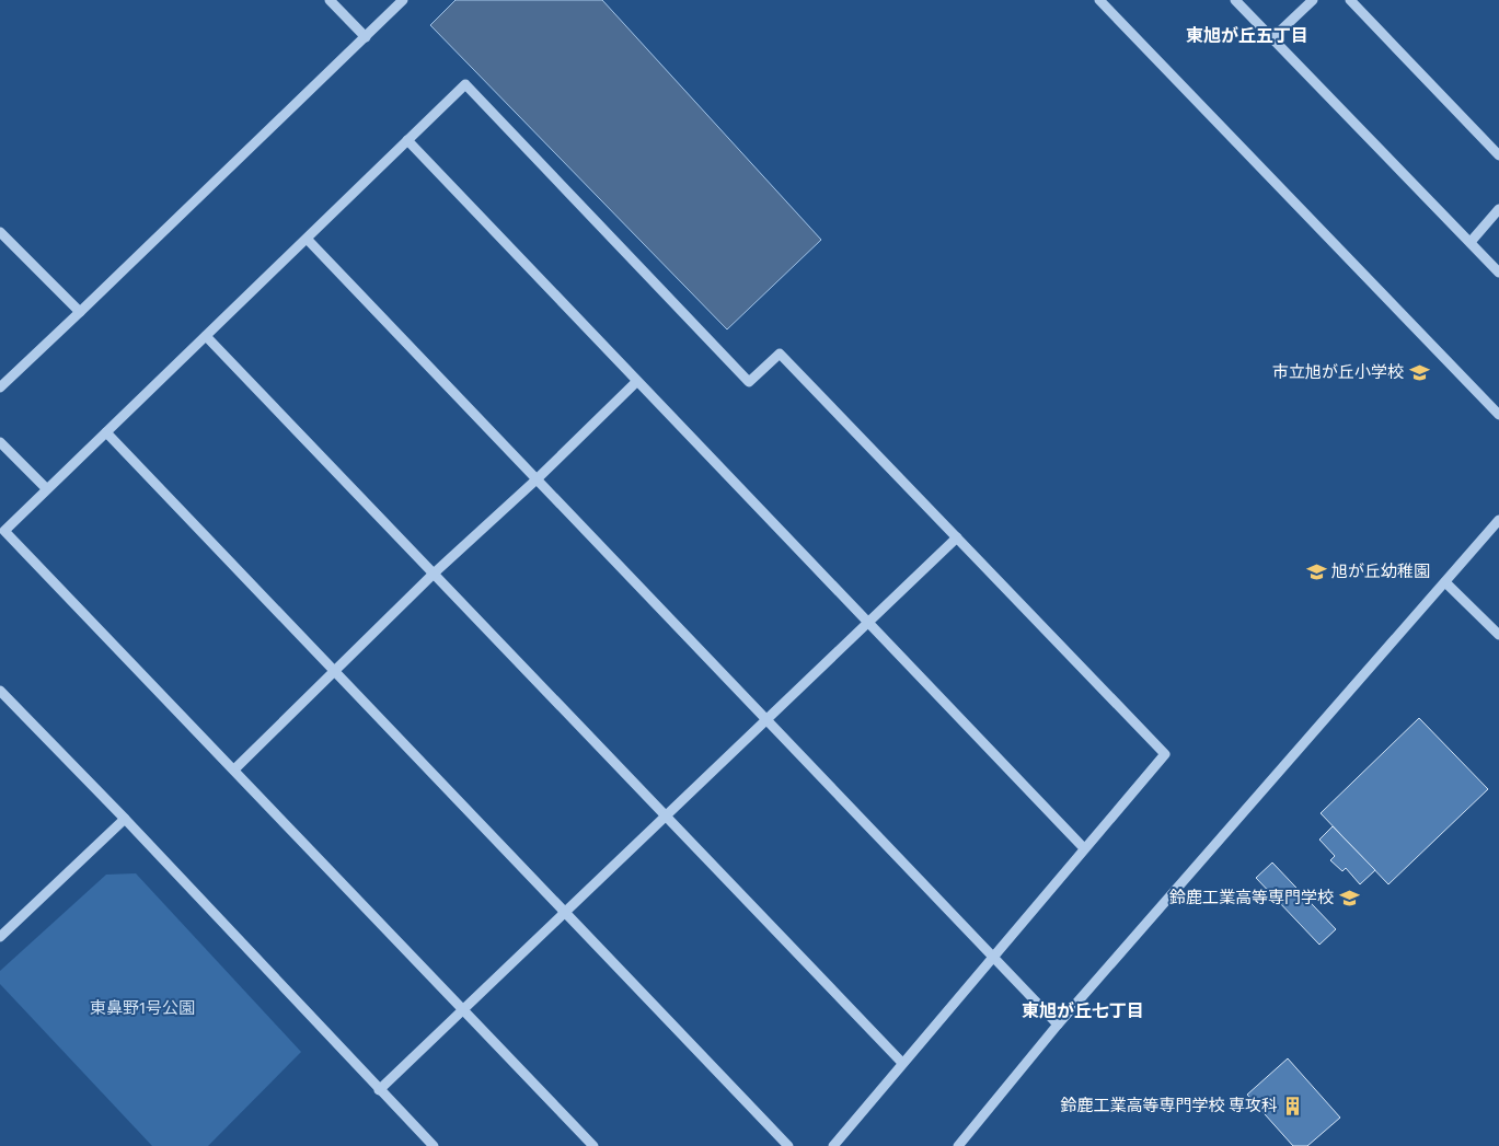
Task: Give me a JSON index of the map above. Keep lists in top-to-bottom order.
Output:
{
  "districts": ["東旭が丘五丁目", "東旭が丘七丁目"],
  "parks": ["東鼻野1号公園"],
  "places": {
    "school or university": ["市立旭が丘小学校", "旭が丘幼稚園", "鈴鹿工業高等専門学校"],
    "building": ["鈴鹿工業高等専門学校 専攻科"]
  }
}
